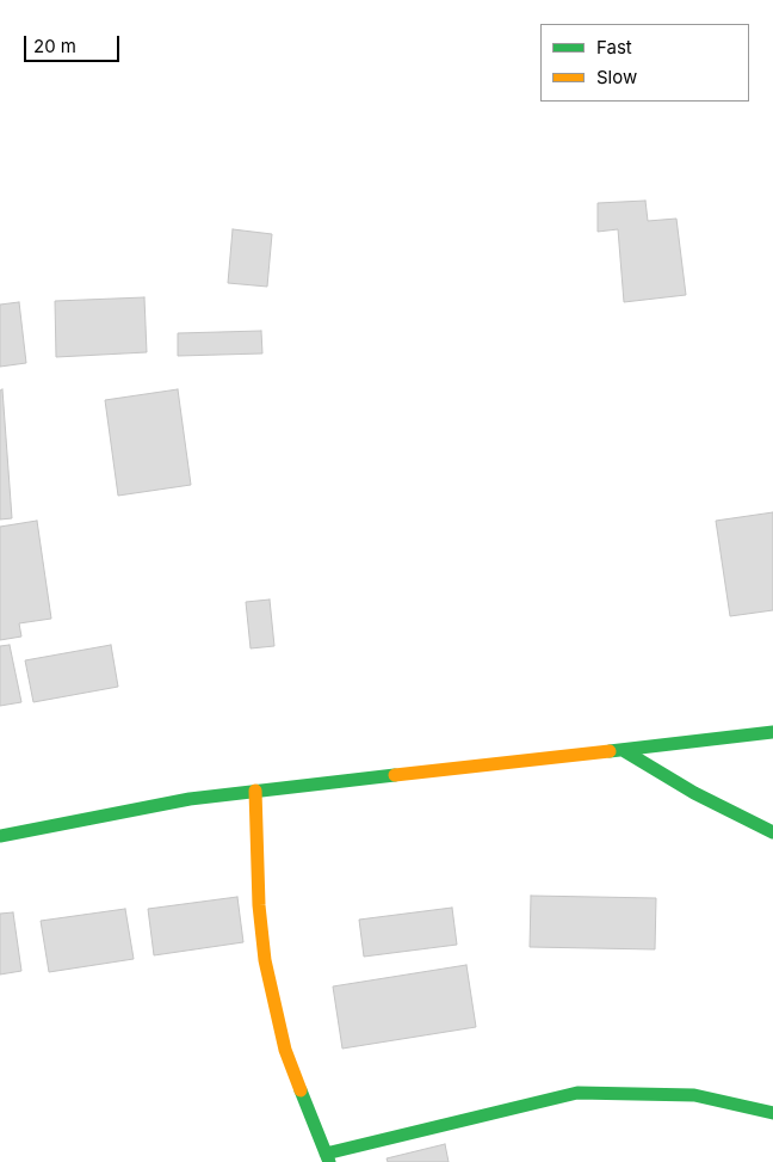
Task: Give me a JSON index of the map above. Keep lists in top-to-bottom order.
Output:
{
  "legend": ["Fast", "Slow"],
  "scale_bar": "20 m"
}
